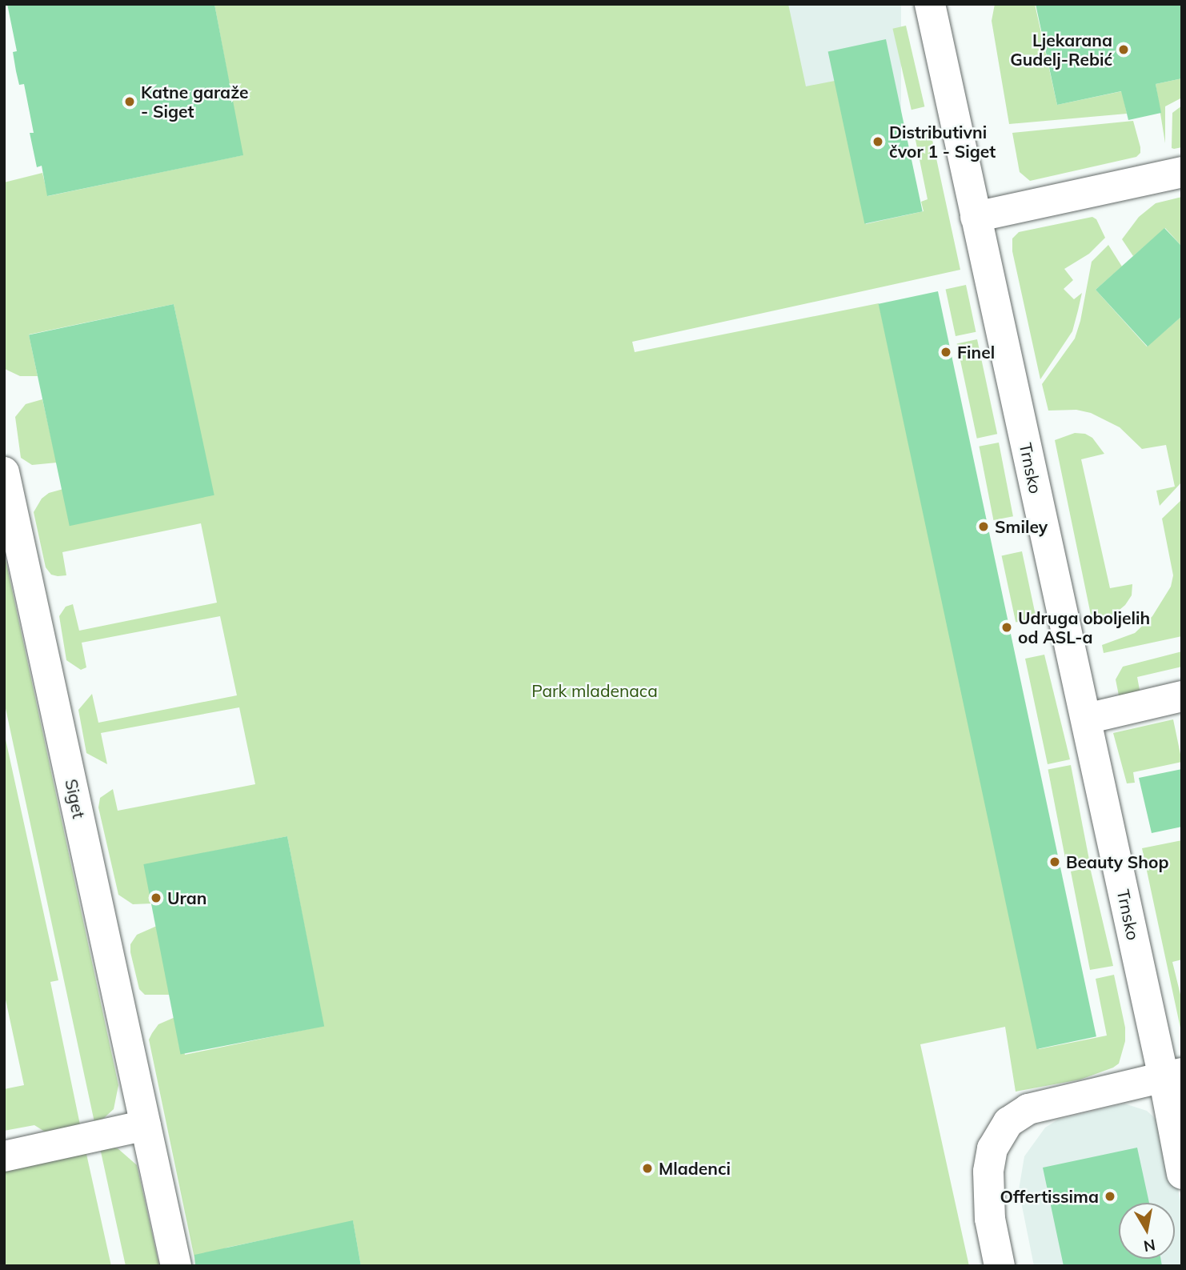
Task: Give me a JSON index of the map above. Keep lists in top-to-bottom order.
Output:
{
  "streets": {
    "street": ["Trnsko", "Siget"]
  },
  "parks": ["Park mladenaca"],
  "places": [
    "Ljekarana Gudelj-Rebić",
    "Katne garaže - Siget",
    "Distributivni čvor 1 - Siget",
    "Finel",
    "Smiley",
    "Udruga oboljelih od ASL-a",
    "Beauty Shop",
    "Uran",
    "Mladenci",
    "Offertissima"
  ],
  "north": "bottom"
}
